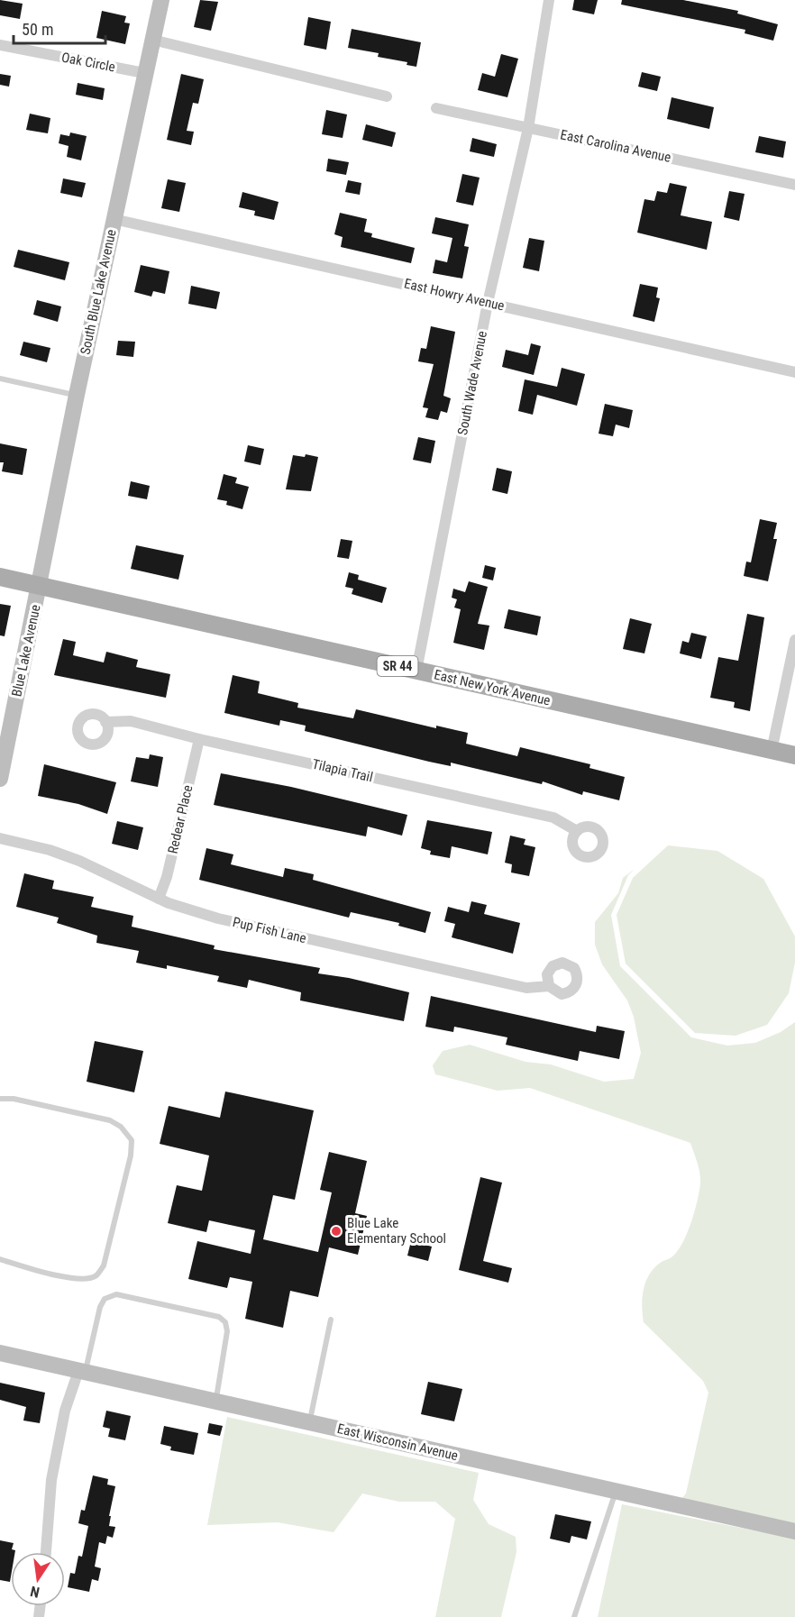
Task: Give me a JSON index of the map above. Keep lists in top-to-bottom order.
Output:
{
  "streets": {
    "main road": ["SR 44", "East New York Avenue"],
    "street": [
      "Oak Circle",
      "East Carolina Avenue",
      "South Blue Lake Avenue",
      "East Howry Avenue",
      "South Wade Avenue",
      "Blue Lake Avenue",
      "Tilapia Trail",
      "Redear Place",
      "Pup Fish Lane",
      "East Wisconsin Avenue"
    ]
  },
  "crossings": [
    ["Oak Circle", "South Blue Lake Avenue"],
    ["East Carolina Avenue", "South Wade Avenue"],
    ["South Blue Lake Avenue", "East Howry Avenue"],
    ["South Blue Lake Avenue", "Blue Lake Avenue"],
    ["South Blue Lake Avenue", "East New York Avenue"],
    ["East Howry Avenue", "South Wade Avenue"],
    ["South Wade Avenue", "East New York Avenue"],
    ["Blue Lake Avenue", "East New York Avenue"],
    ["Tilapia Trail", "Redear Place"],
    ["Redear Place", "Pup Fish Lane"]
  ],
  "places": ["Blue Lake Elementary School"],
  "scale_bar": "50 m",
  "north": "bottom"
}
